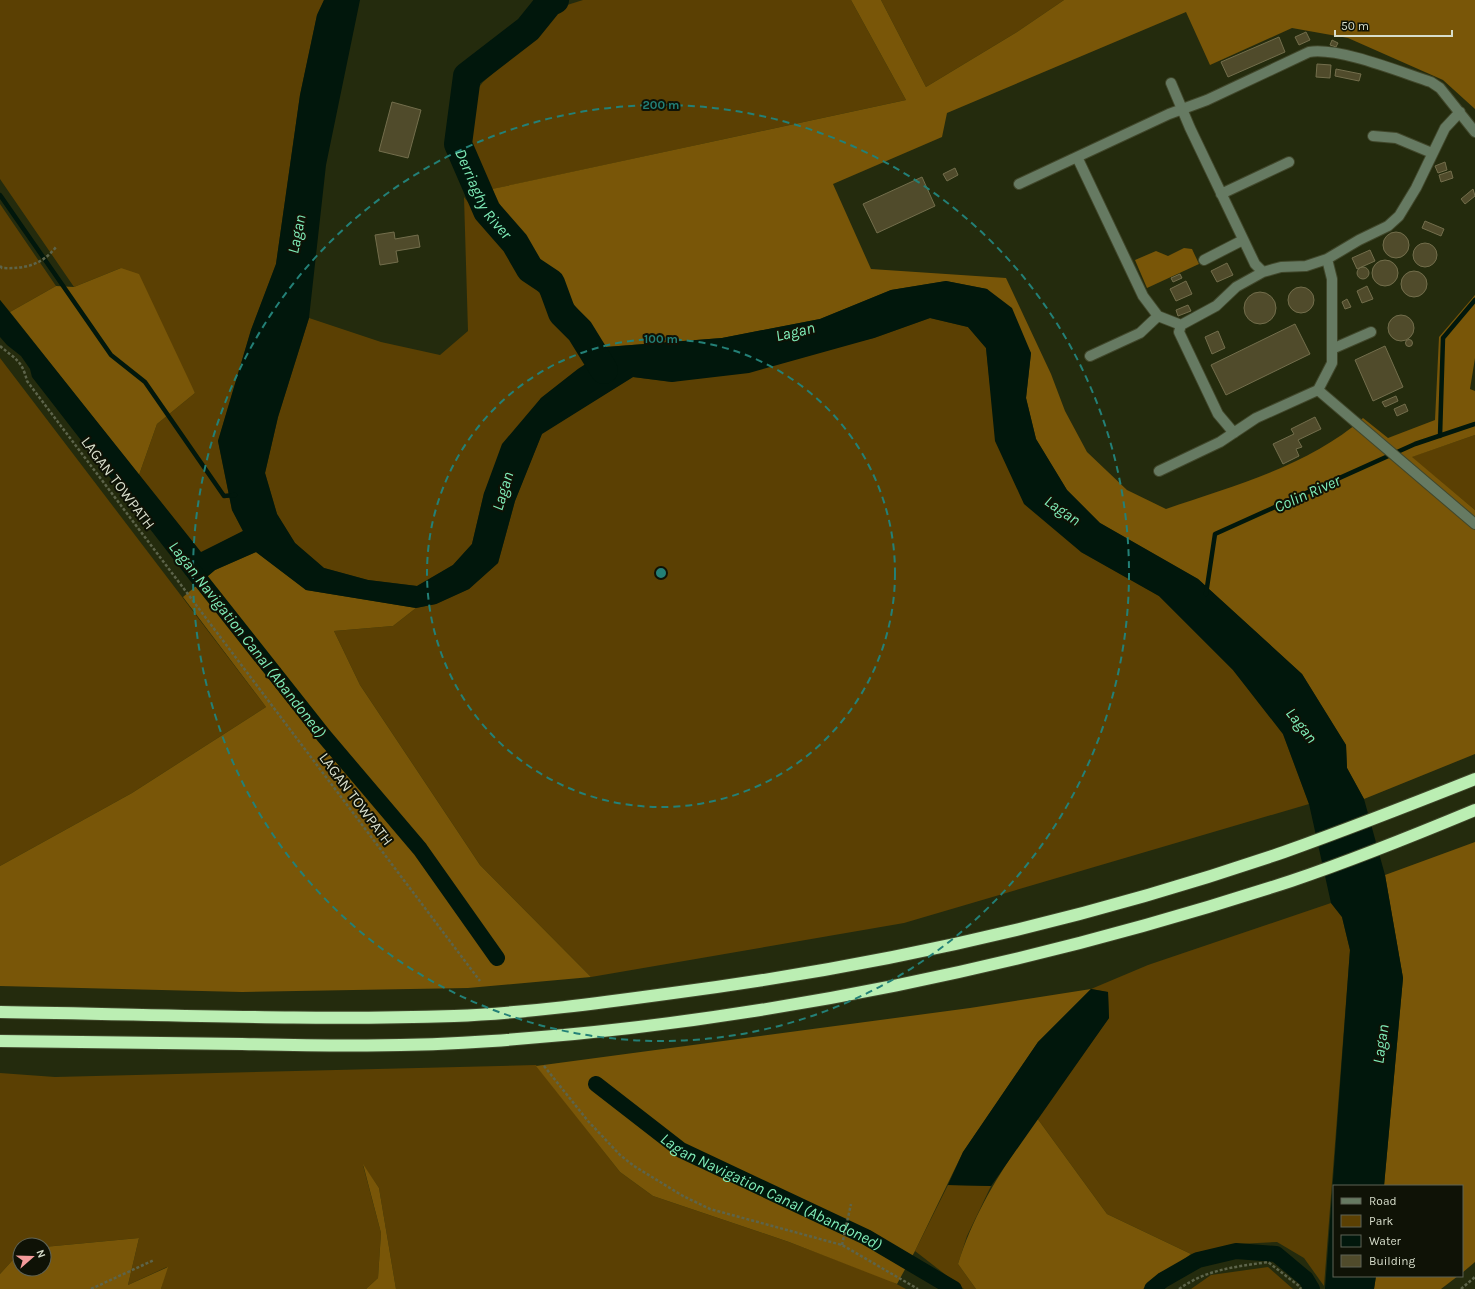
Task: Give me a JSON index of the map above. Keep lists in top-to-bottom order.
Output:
{
  "streets": {
    "path": ["LAGAN TOWPATH"]
  },
  "water": [
    "Derriaghy River",
    "Lagan",
    "Colin River",
    "Lagan Navigation Canal (Abandoned)"
  ],
  "legend": [
    "Road",
    "Park",
    "Water",
    "Building"
  ],
  "scale_bar": "50 m",
  "north": "right",
  "rings": ["200 m", "100 m"]
}
